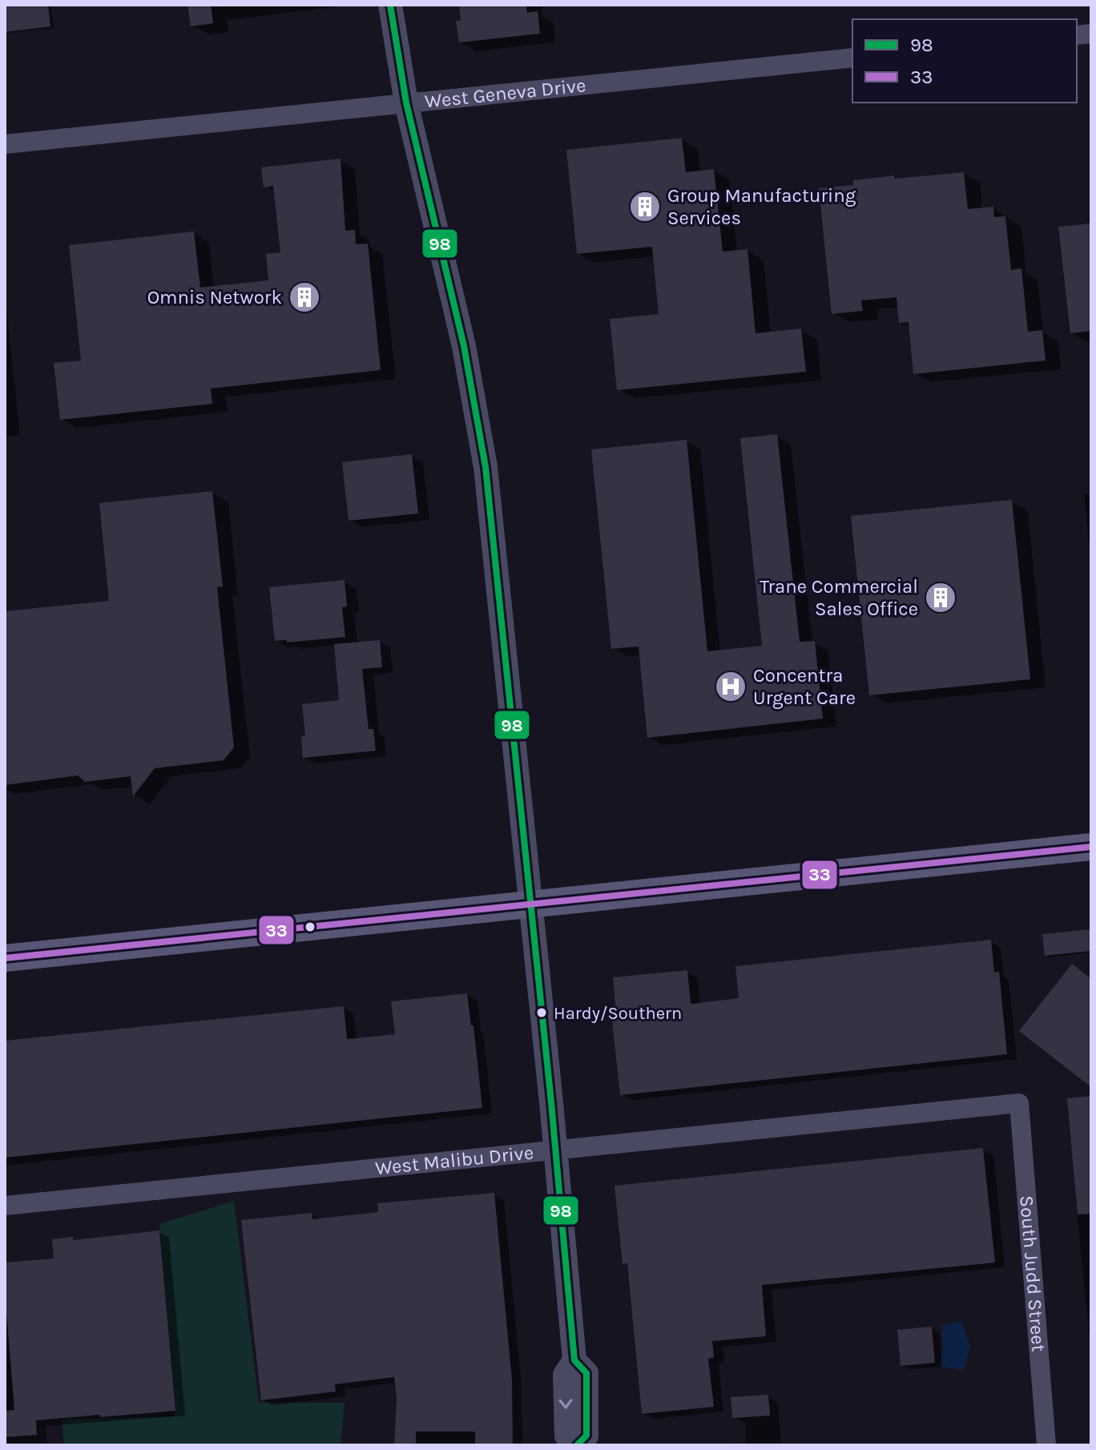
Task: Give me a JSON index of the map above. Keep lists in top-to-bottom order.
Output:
{
  "streets": {
    "street": ["West Geneva Drive", "West Malibu Drive", "South Judd Street"]
  },
  "crossings": [
    ["West Malibu Drive", "South Judd Street"]
  ],
  "places": {
    "building": ["Group Manufacturing Services", "Omnis Network", "Trane Commercial Sales Office"],
    "hospital": ["Concentra Urgent Care"],
    "other": ["Hardy/Southern"]
  },
  "lines": ["transit line 98", "transit line 33"],
  "legend": ["98", "33"]
}
